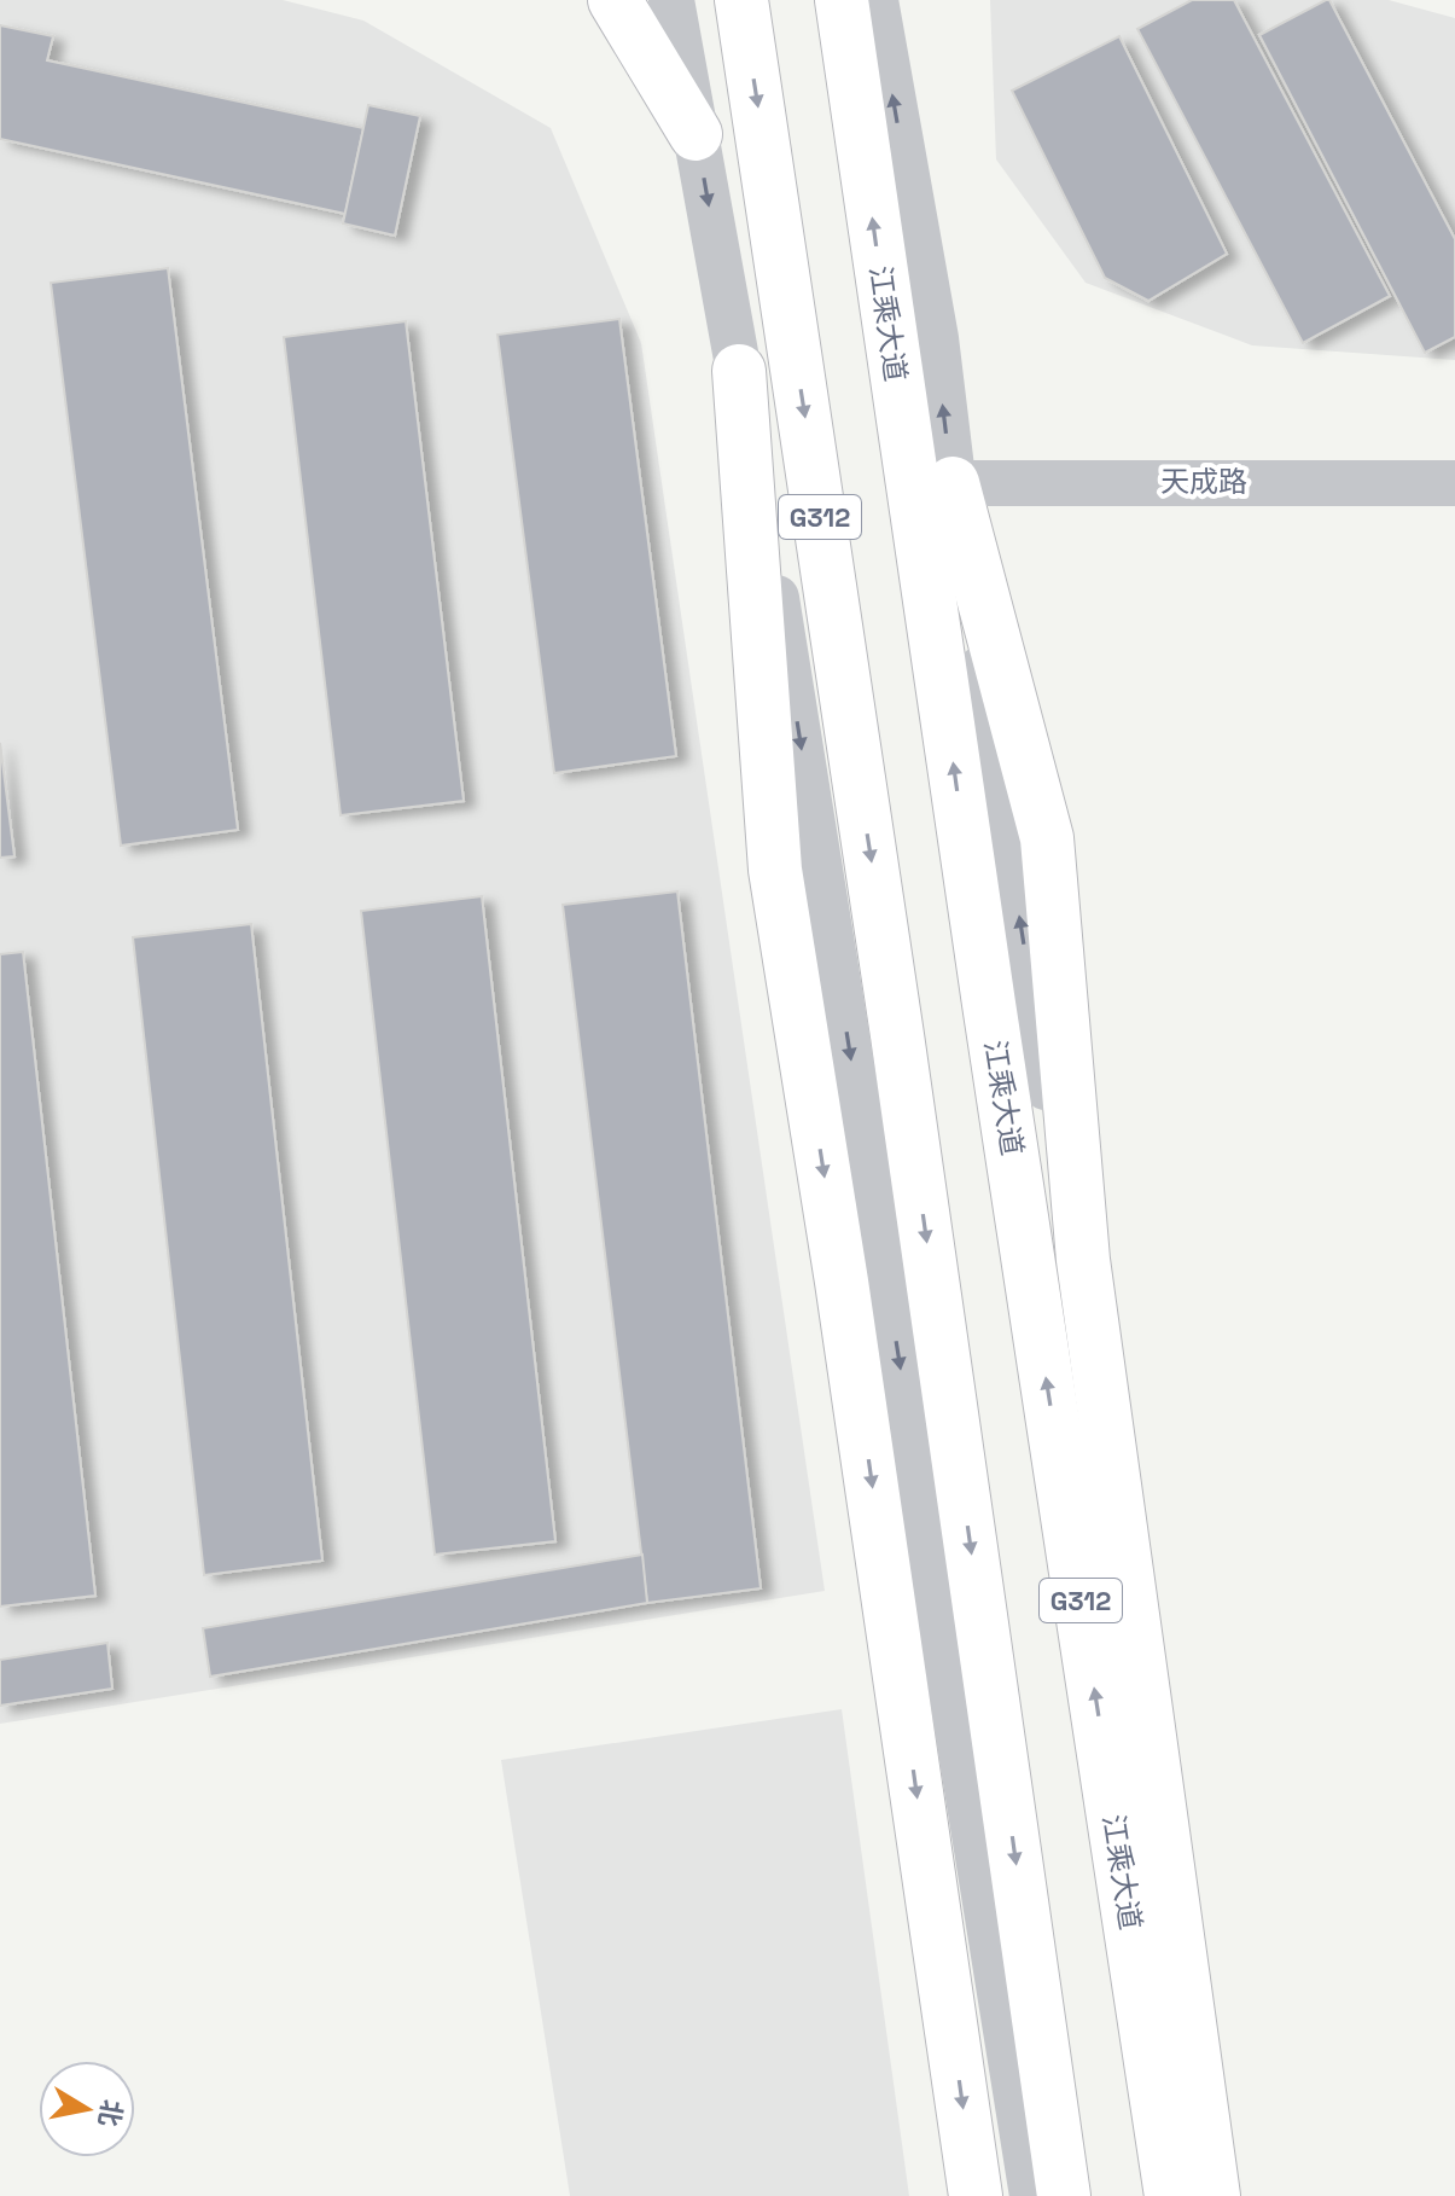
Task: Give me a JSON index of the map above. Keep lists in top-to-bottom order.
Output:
{
  "streets": {
    "main road": ["江乘大道", "G312"],
    "street": ["天成路"]
  },
  "north": "right"
}
